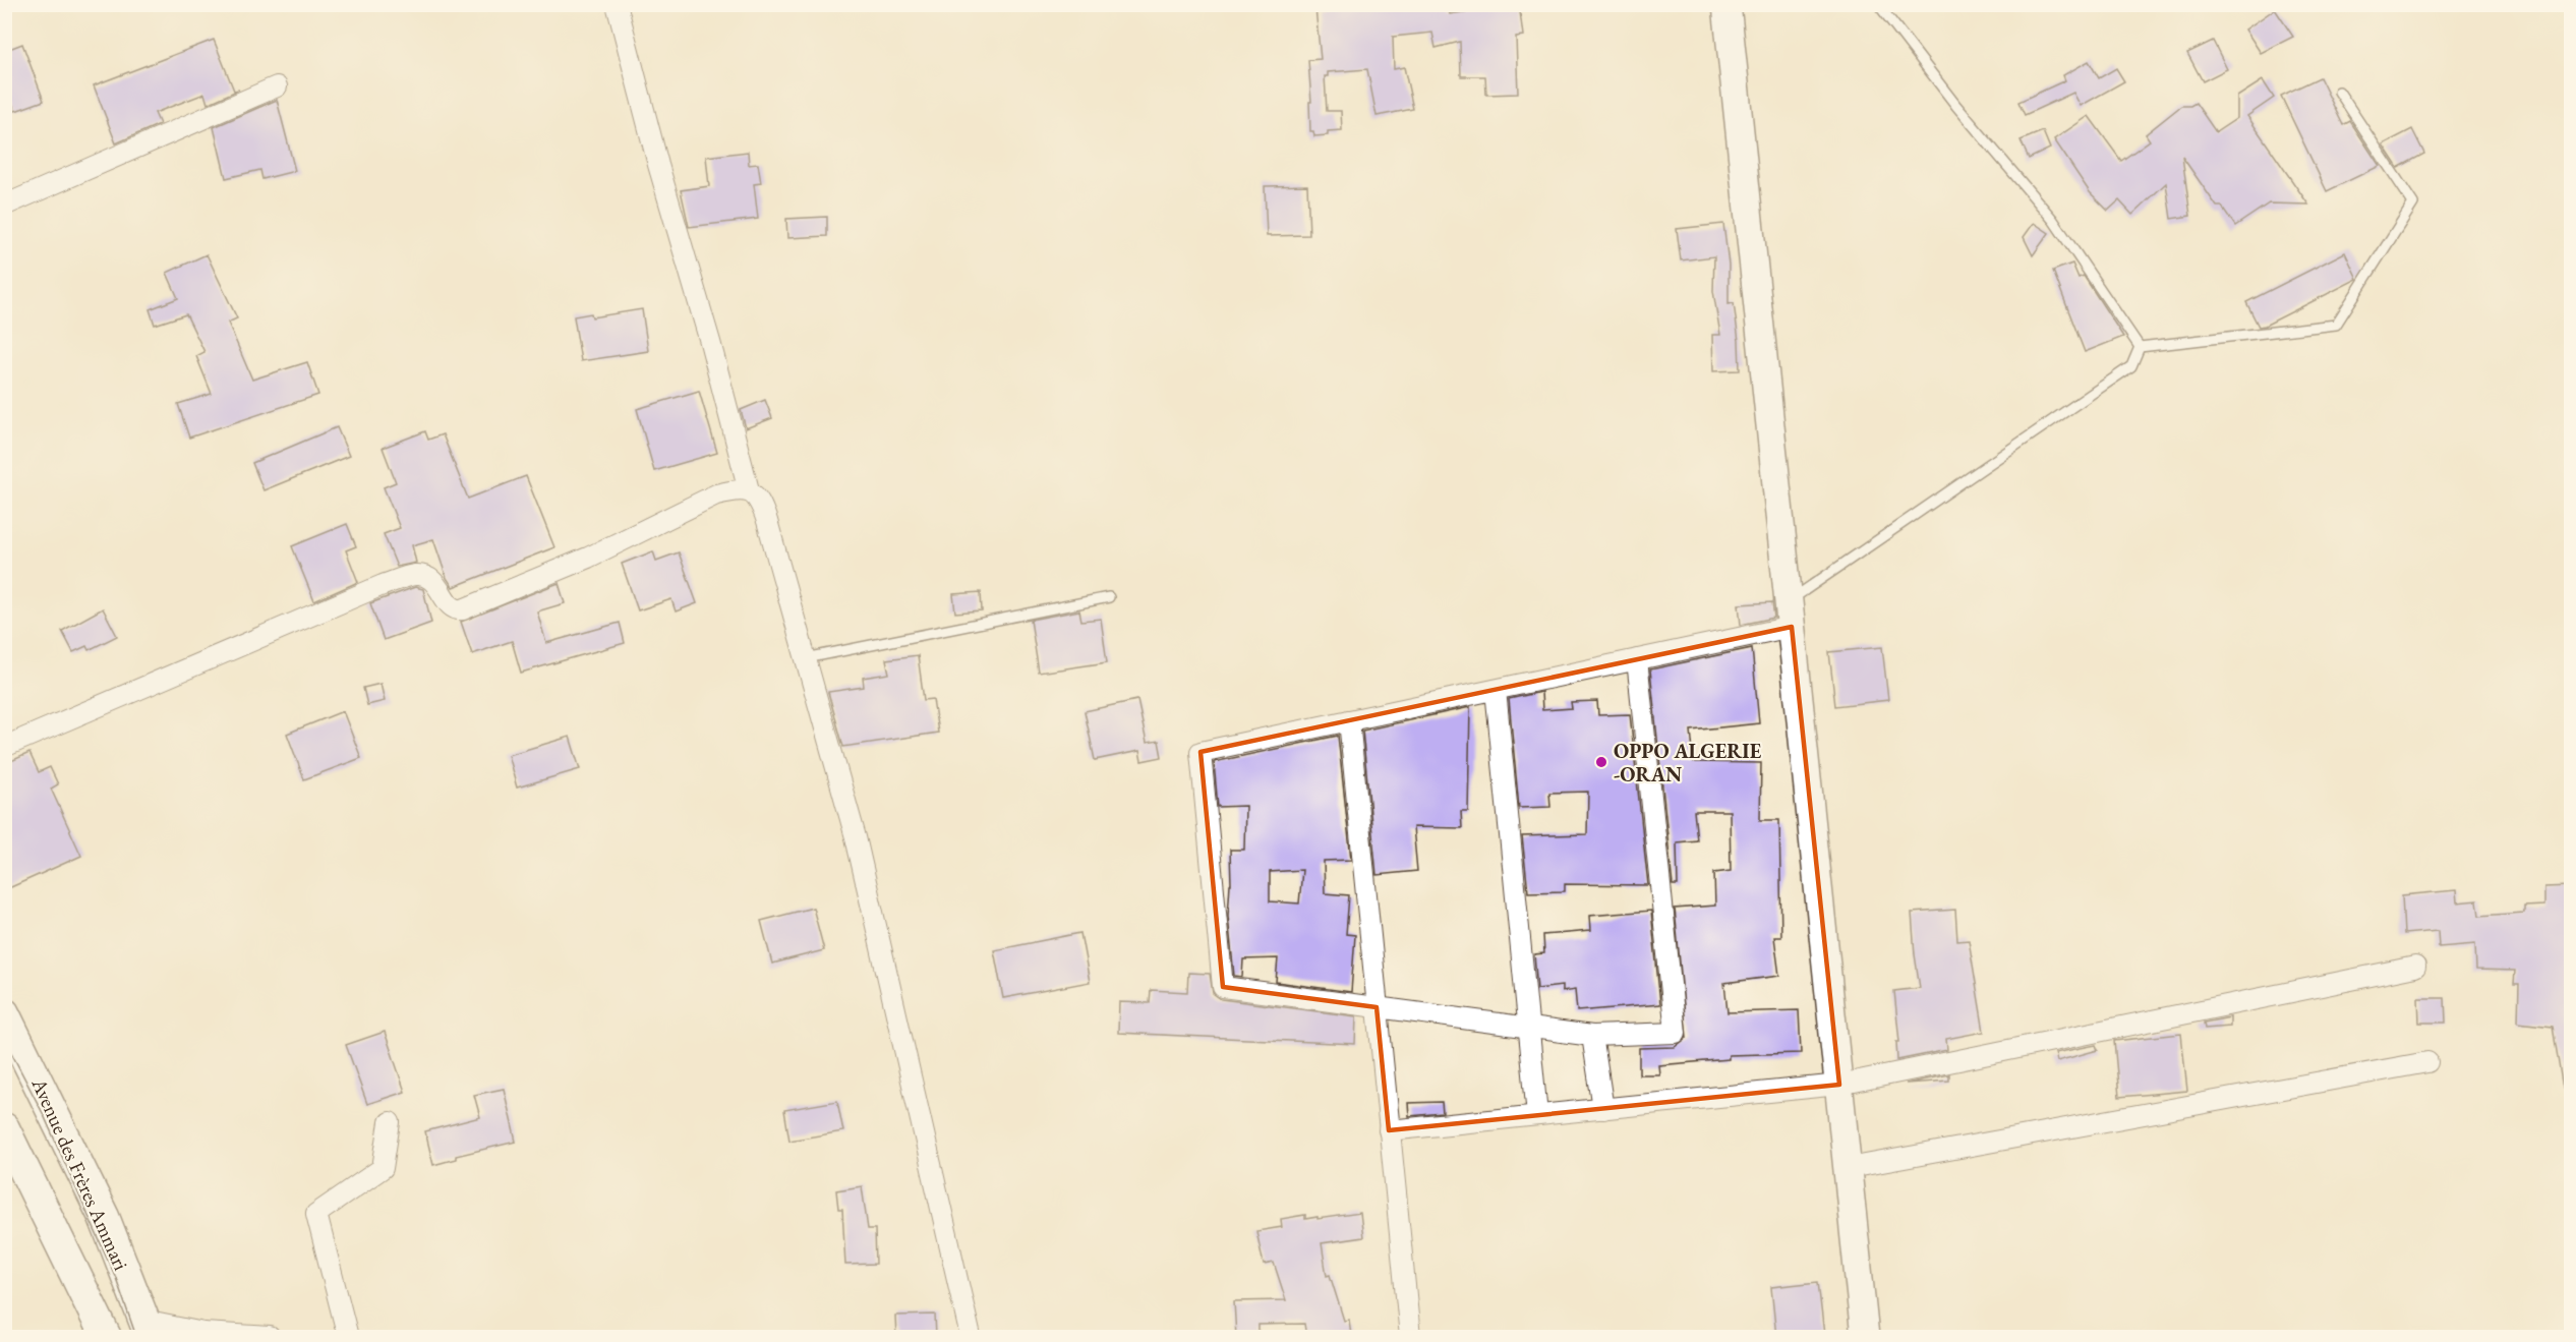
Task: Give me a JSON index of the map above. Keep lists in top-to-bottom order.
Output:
{
  "streets": {
    "main road": ["Avenue des Frères Ammari"]
  },
  "places": ["OPPO ALGERIE -ORAN"]
}
